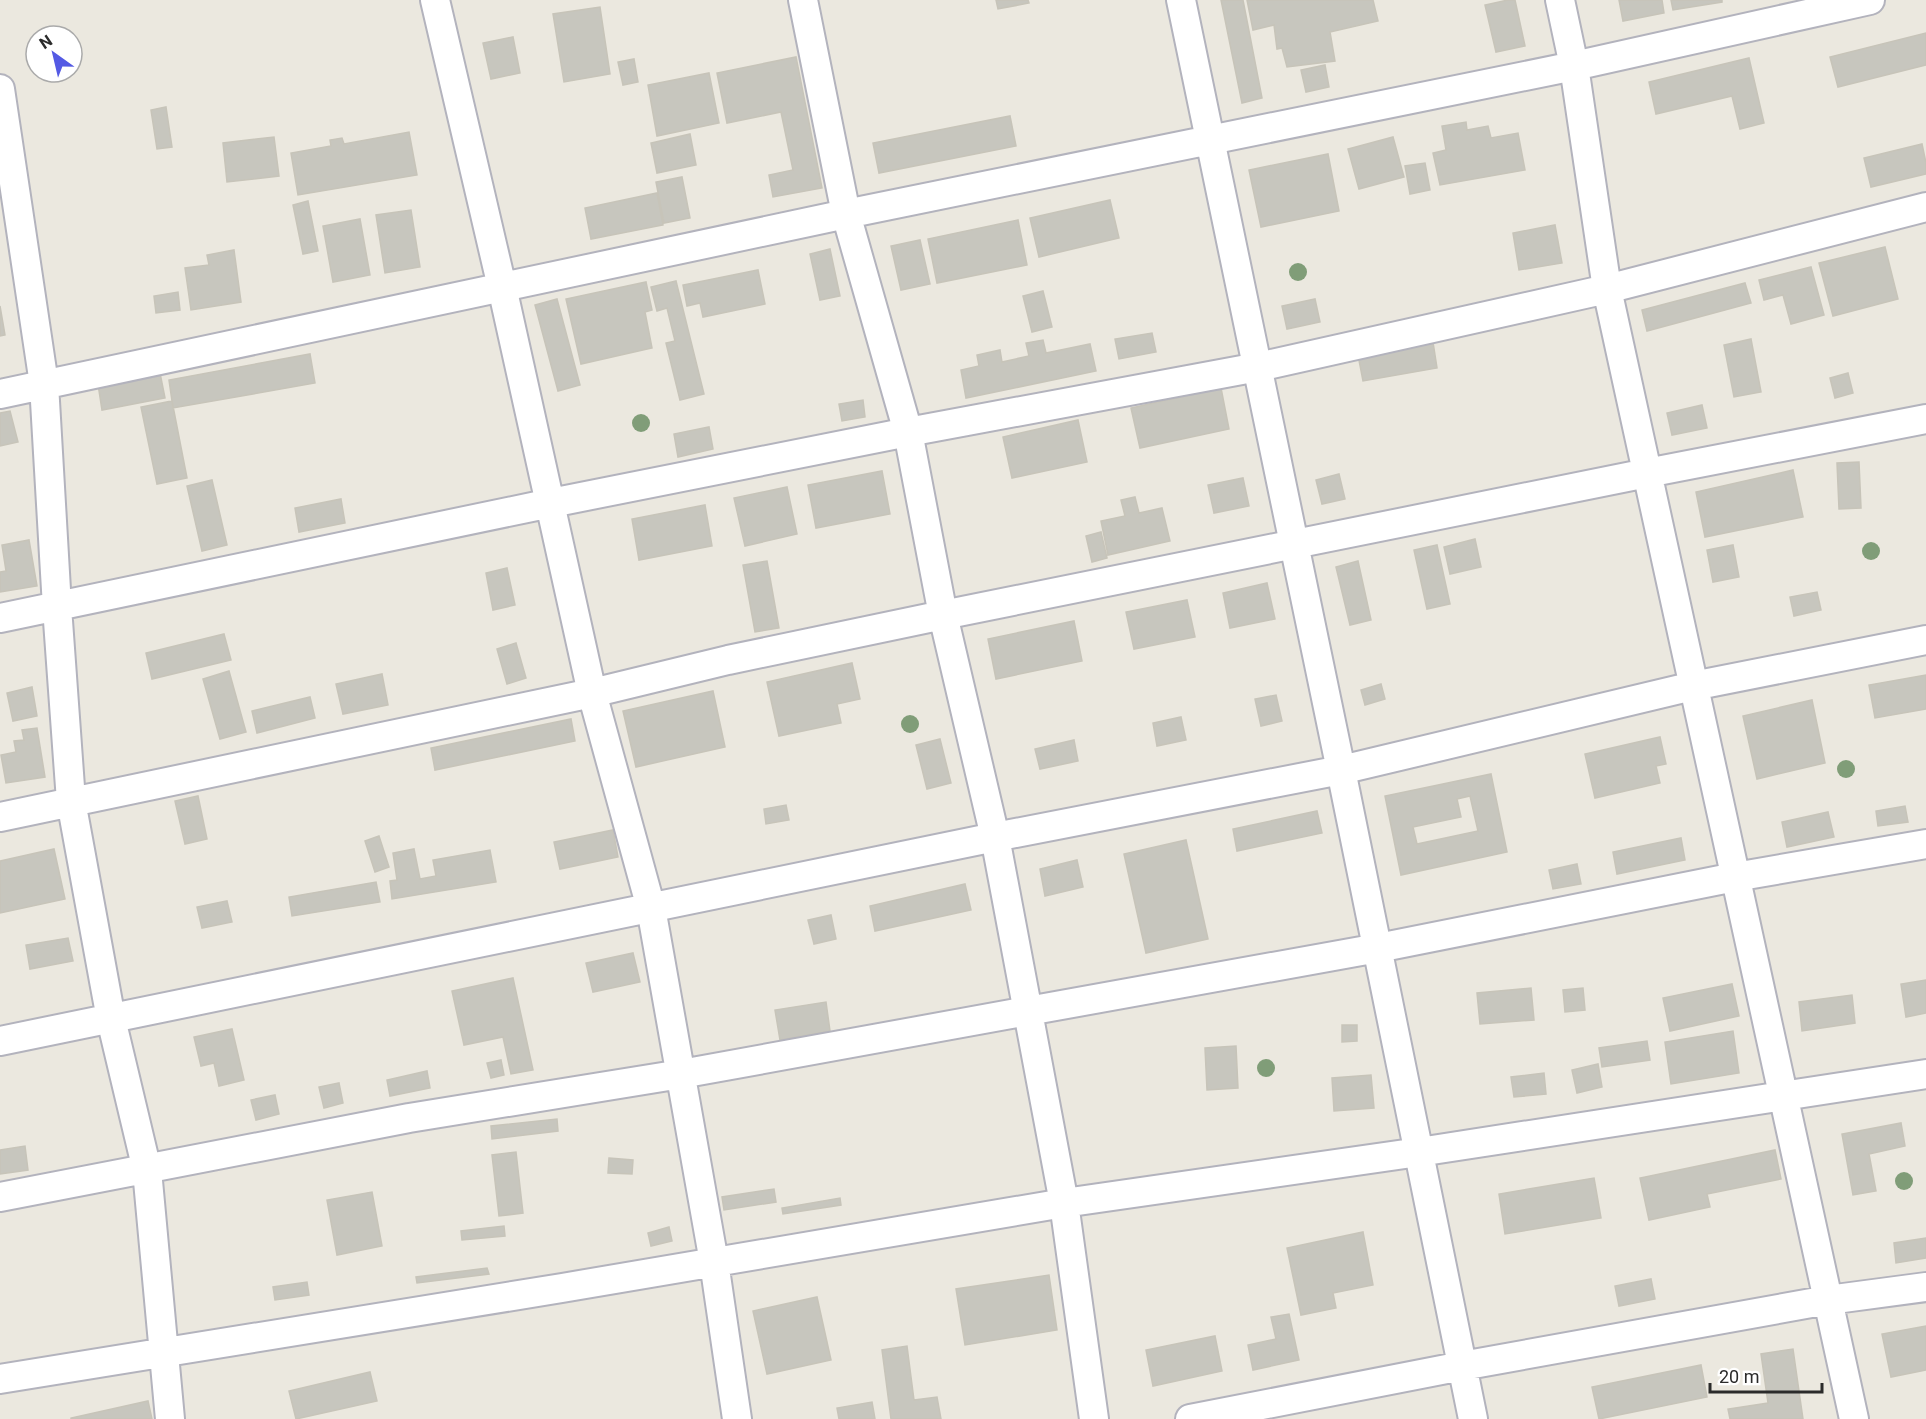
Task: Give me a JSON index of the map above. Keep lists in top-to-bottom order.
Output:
{
  "scale_bar": "20 m",
  "north": "top left"
}
